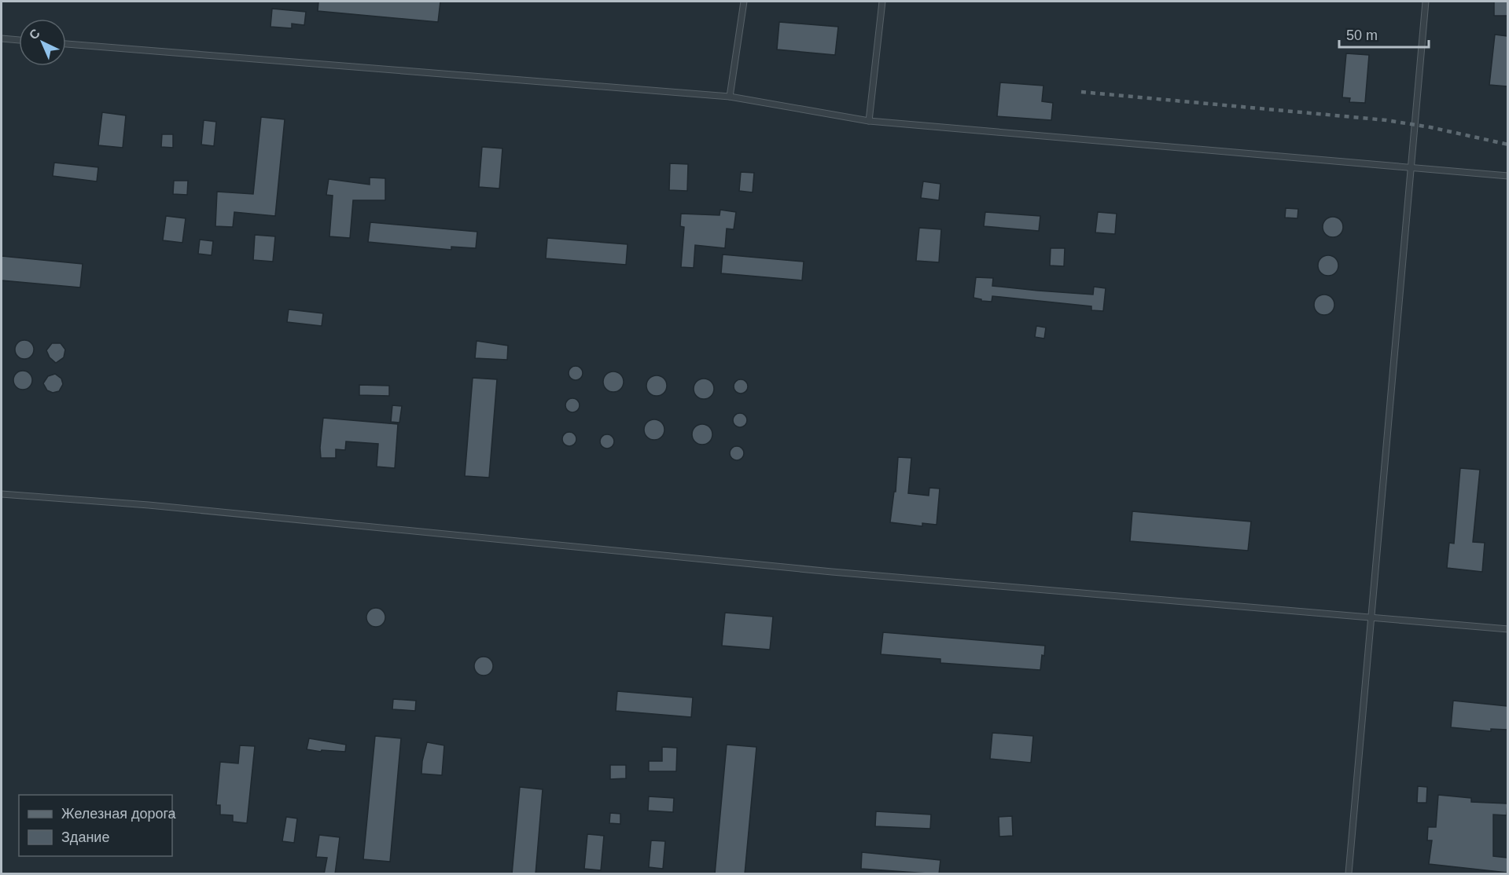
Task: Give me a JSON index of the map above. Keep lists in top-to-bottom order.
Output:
{
  "legend": ["Железная дорога", "Здание"],
  "scale_bar": "50 m",
  "north": "top left"
}
